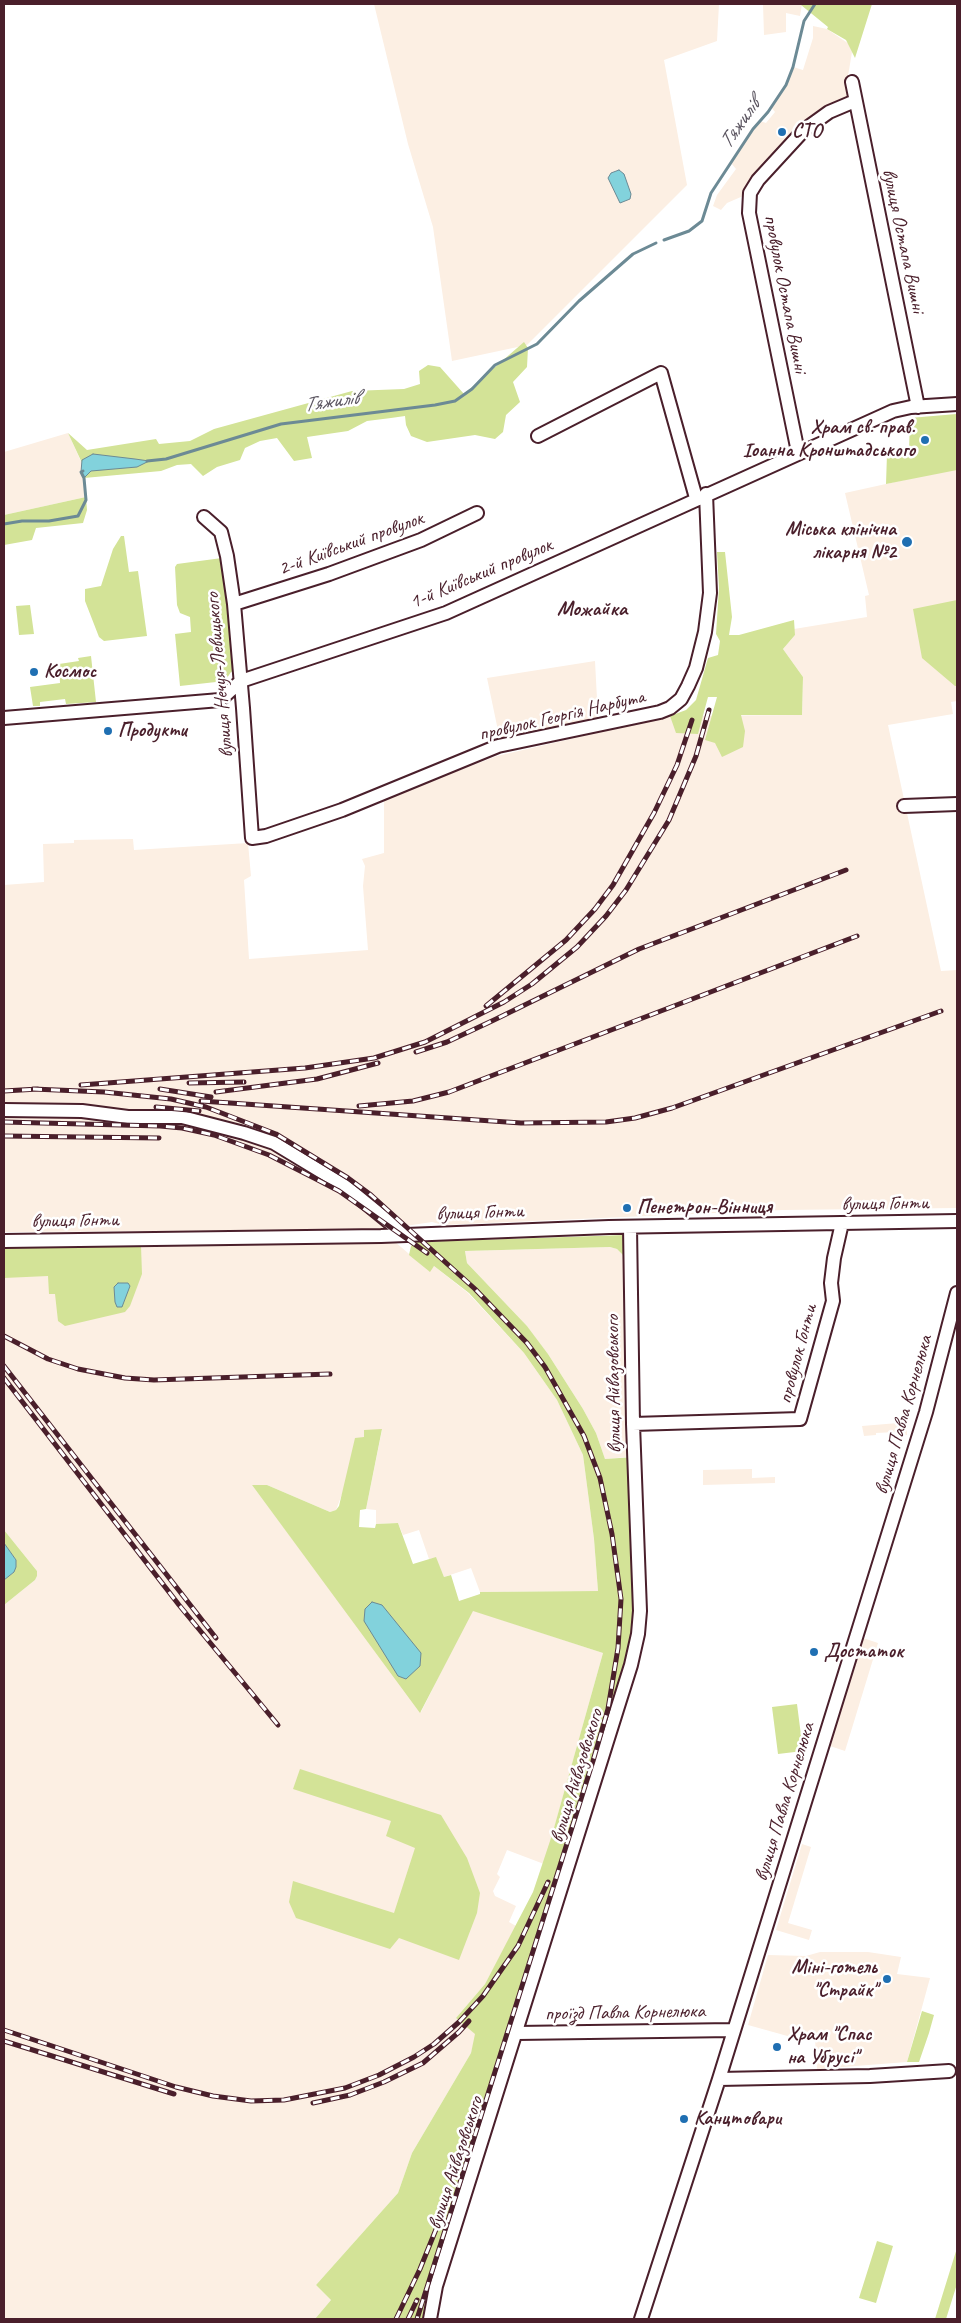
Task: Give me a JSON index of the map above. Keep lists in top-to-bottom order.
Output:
{
  "streets": {
    "street": [
      "вулиця Остапа Вишні",
      "провулок Остапа Вишні",
      "2-й Київський провулок",
      "1-й Київський провулок",
      "вулиця Нечуя-Левицького",
      "провулок Георгія Нарбута",
      "вулиця Гонти",
      "провулок Гонти",
      "вулиця Айвазовського",
      "вулиця Павла Корнелюка",
      "проїзд Павла Корнелюка"
    ]
  },
  "crossings": [
    ["вулиця Остапа Вишні", "провулок Остапа Вишні"],
    ["вулиця Остапа Вишні", "1-й Київський провулок"],
    ["провулок Остапа Вишні", "1-й Київський провулок"],
    ["2-й Київський провулок", "вулиця Нечуя-Левицького"],
    ["1-й Київський провулок", "вулиця Нечуя-Левицького"],
    ["1-й Київський провулок", "провулок Георгія Нарбута"],
    ["вулиця Нечуя-Левицького", "провулок Георгія Нарбута"],
    ["вулиця Гонти", "провулок Гонти"],
    ["вулиця Гонти", "вулиця Айвазовського"],
    ["провулок Гонти", "вулиця Айвазовського"],
    ["вулиця Айвазовського", "проїзд Павла Корнелюка"],
    ["вулиця Павла Корнелюка", "проїзд Павла Корнелюка"]
  ],
  "districts": ["Можайка"],
  "water": ["Тяжилів"],
  "places": [
    "СТО",
    "Храм св. прав. Іоанна Кронштадського",
    "Міська клінічна лікарня №2",
    "Космос",
    "Продукти",
    "Пенетрон-Вінниця",
    "Достаток",
    "Міні-готель \"Страйк\"",
    "Храм \"Спас на Убрусі\"",
    "Канцтовари"
  ]
}
